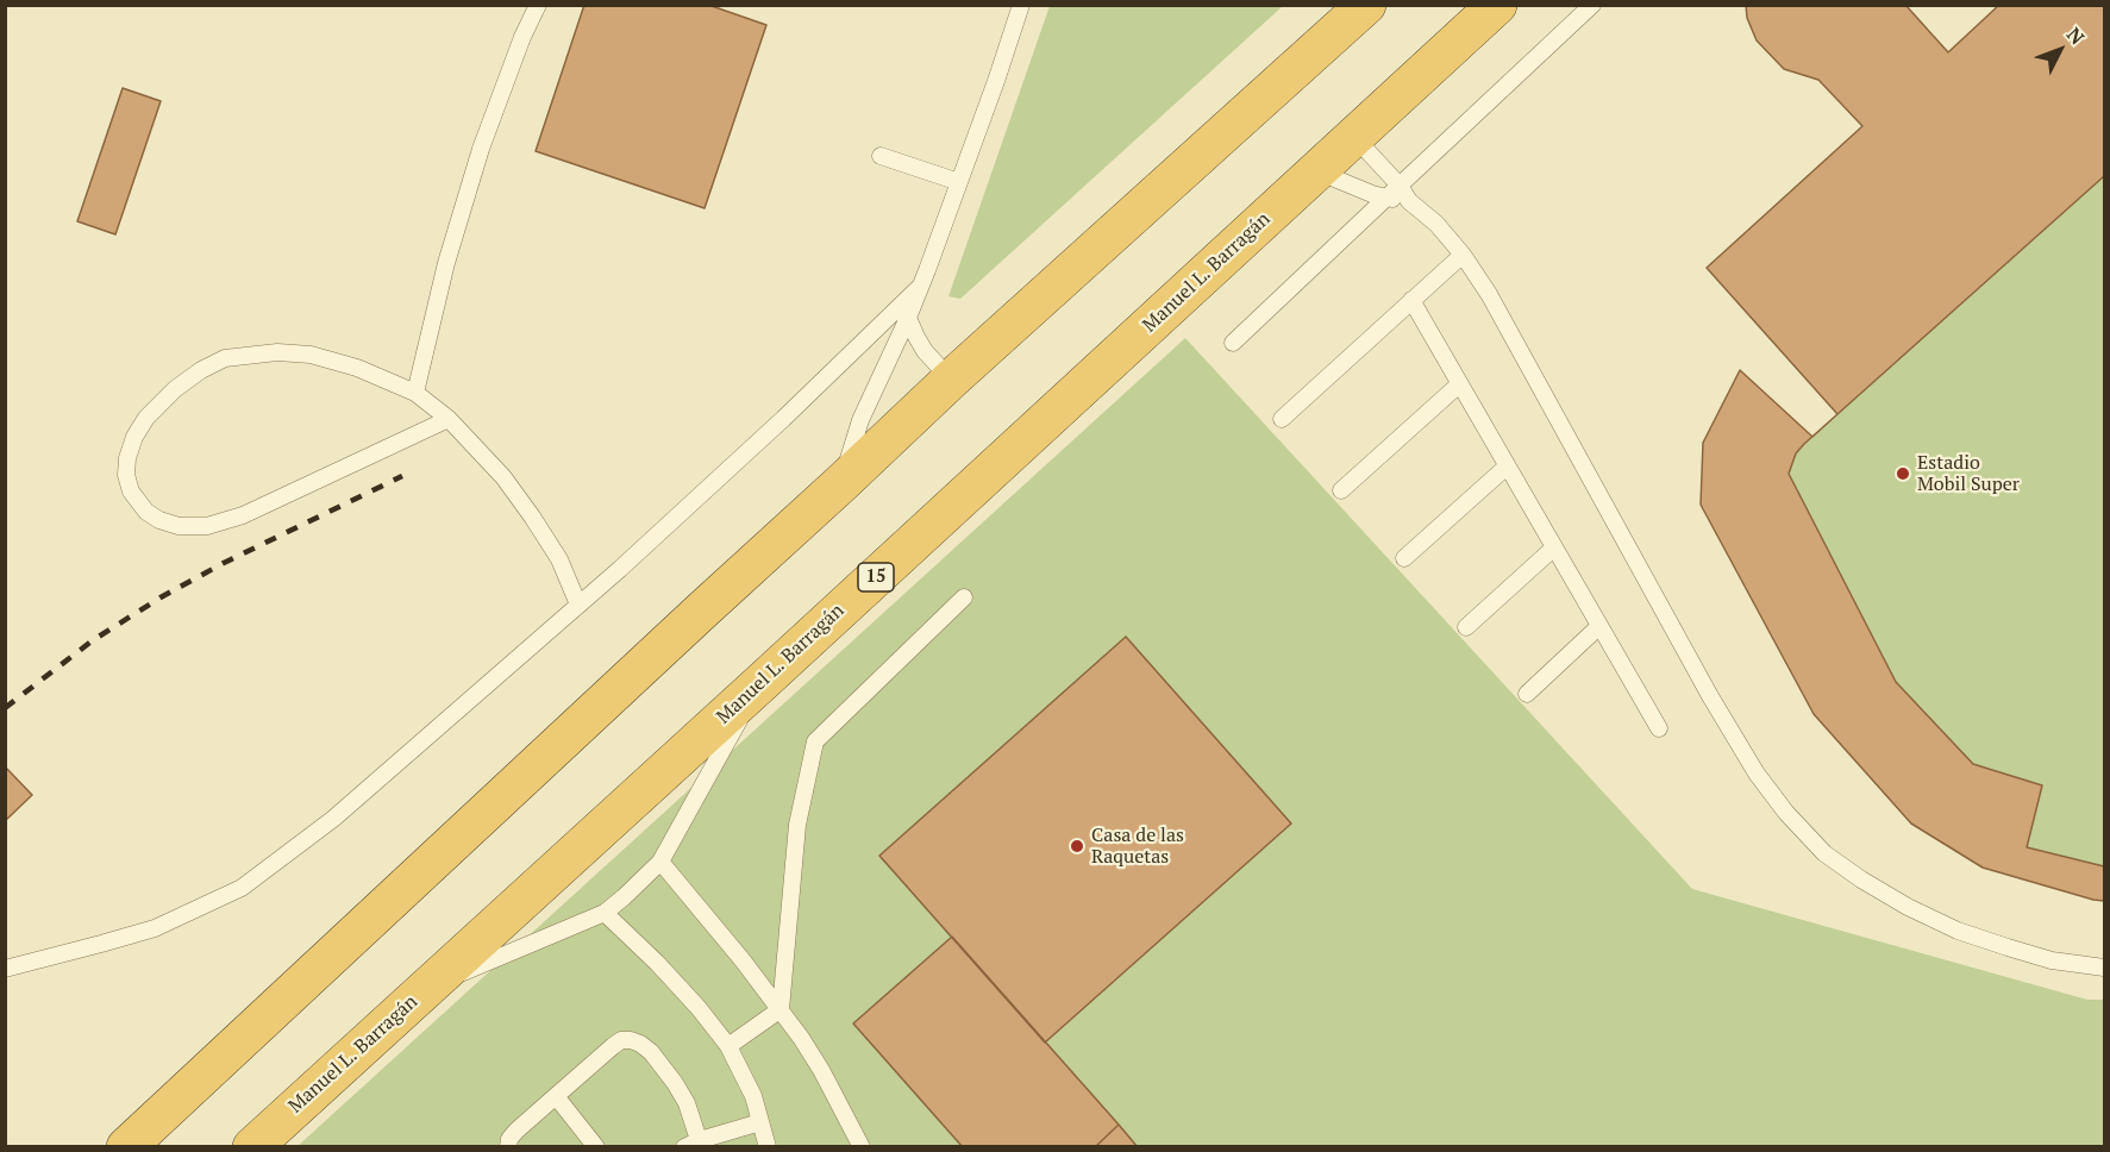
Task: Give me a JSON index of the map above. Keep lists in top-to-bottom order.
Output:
{
  "streets": {
    "highway": ["Manuel L. Barragán", "15"]
  },
  "places": ["Estadio Mobil Super", "Casa de las Raquetas"],
  "north": "top right"
}
